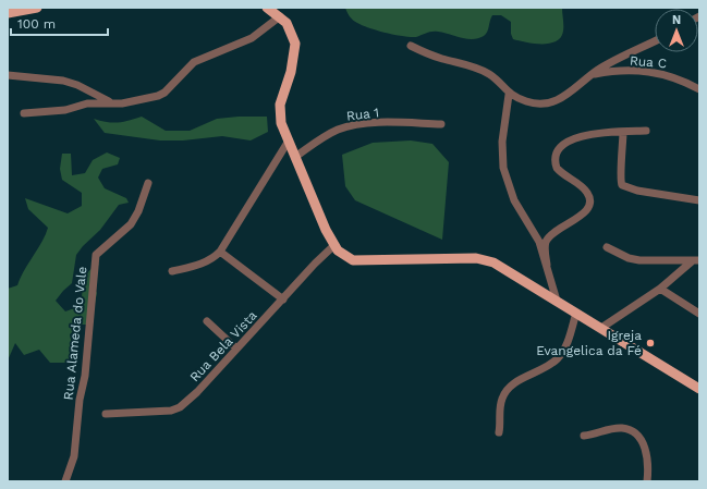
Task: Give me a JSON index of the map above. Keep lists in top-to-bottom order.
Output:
{
  "streets": {
    "street": [
      "Rua C",
      "Rua 1",
      "Rua Alameda do Vale",
      "Rua Bela Vista"
    ]
  },
  "places": ["Igreja Evangelica da Fé"],
  "scale_bar": "100 m",
  "north": "top"
}
